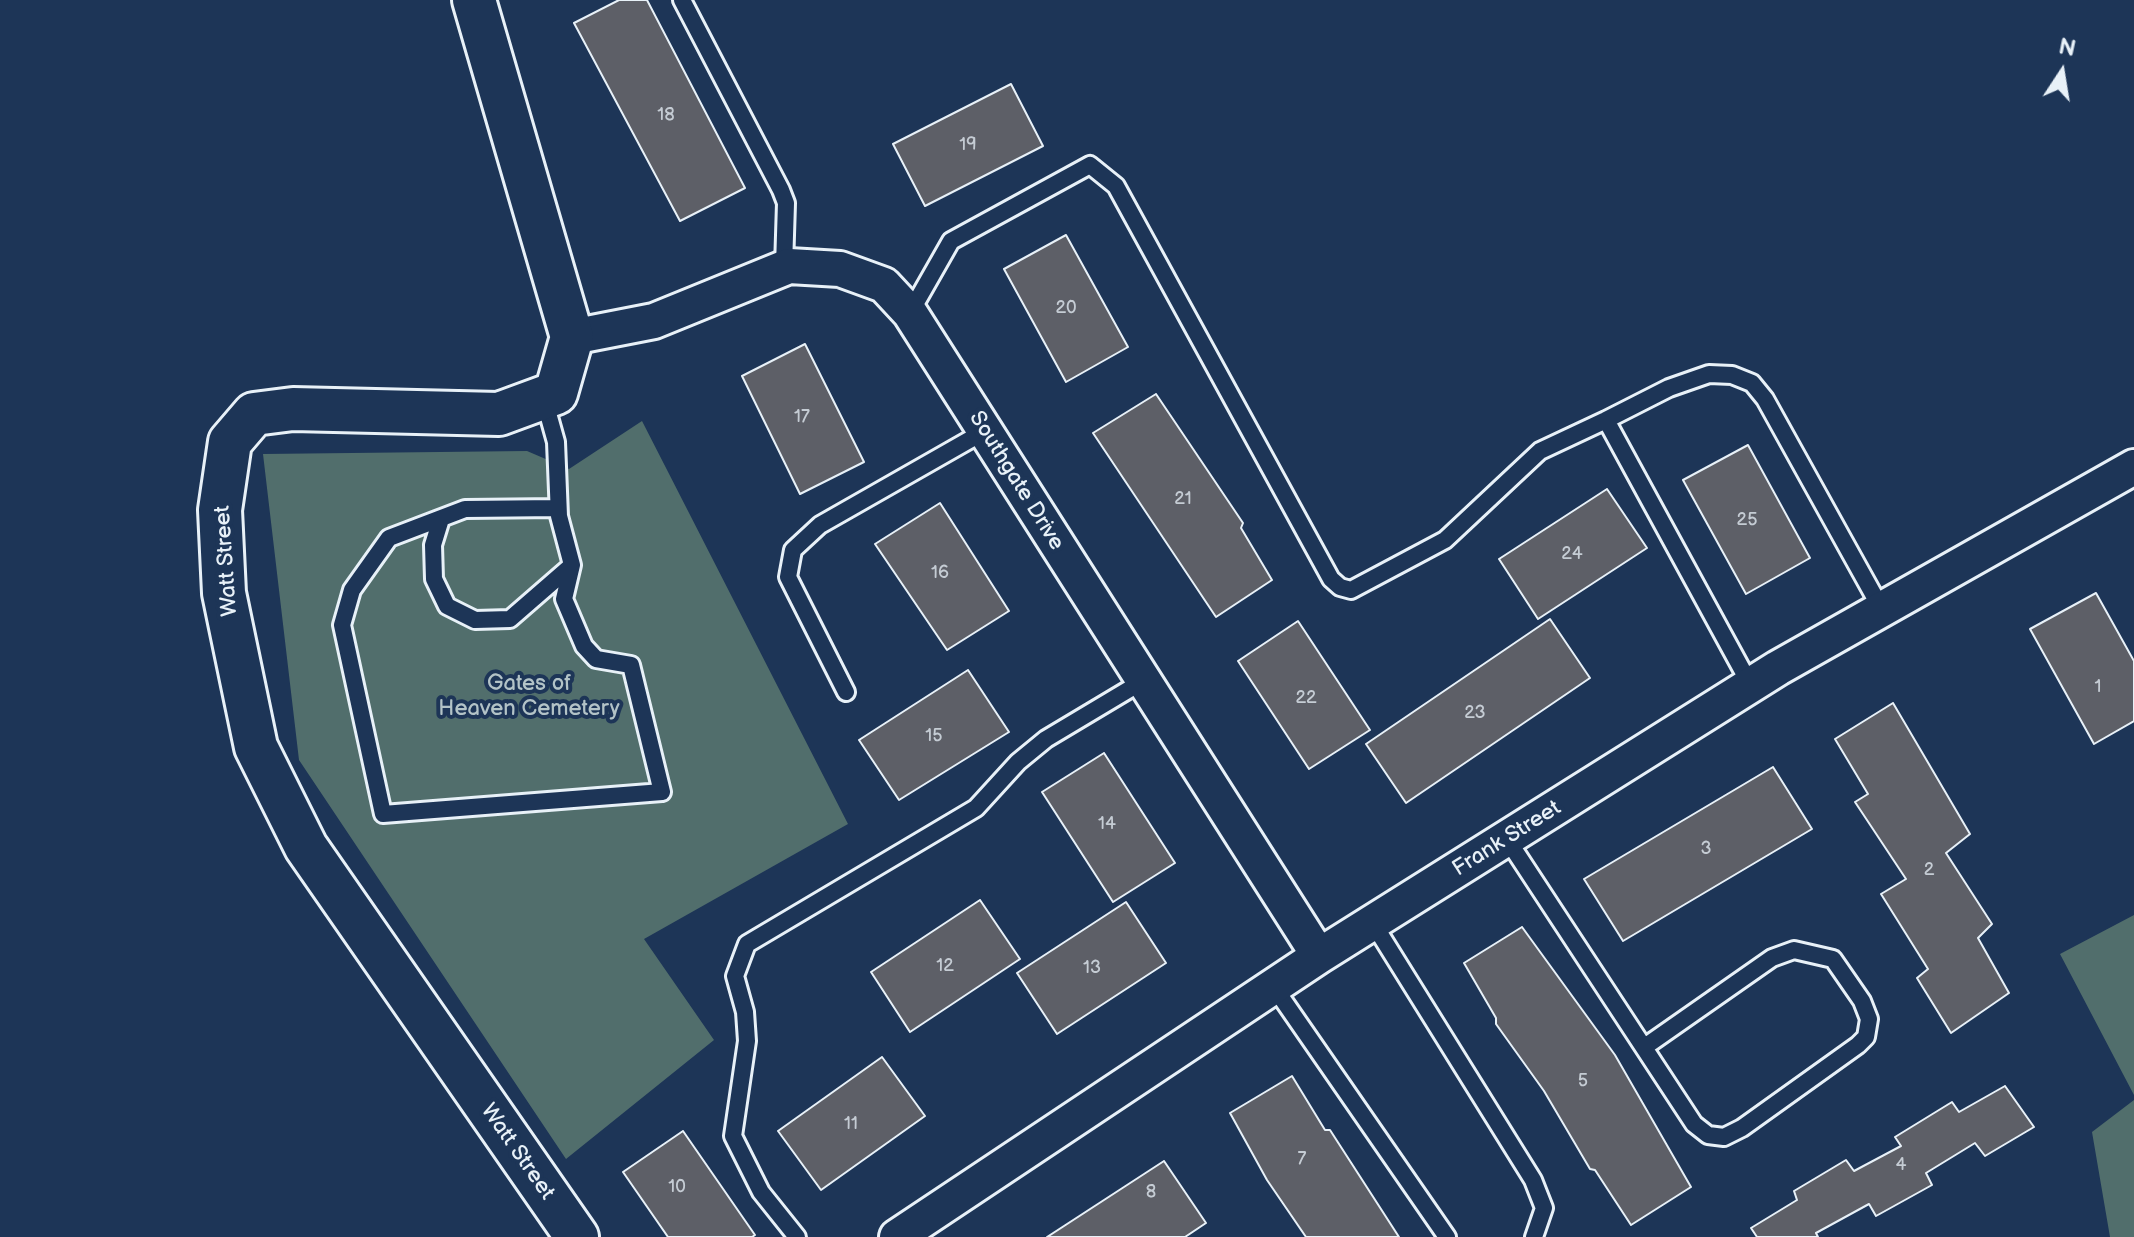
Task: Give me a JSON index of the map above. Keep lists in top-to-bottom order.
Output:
{
  "streets": {
    "street": ["Southgate Drive", "Watt Street", "Frank Street"]
  },
  "crossings": [
    ["Southgate Drive", "Frank Street"]
  ],
  "parks": ["Gates of Heaven Cemetery"],
  "house_numbers": [
    "18",
    "19",
    "20",
    "17",
    "21",
    "25",
    "24",
    "16",
    "1",
    "22",
    "23",
    "15",
    "14",
    "3",
    "2",
    "12",
    "13",
    "5",
    "11",
    "7",
    "4",
    "10",
    "8"
  ],
  "north": "top"
}
